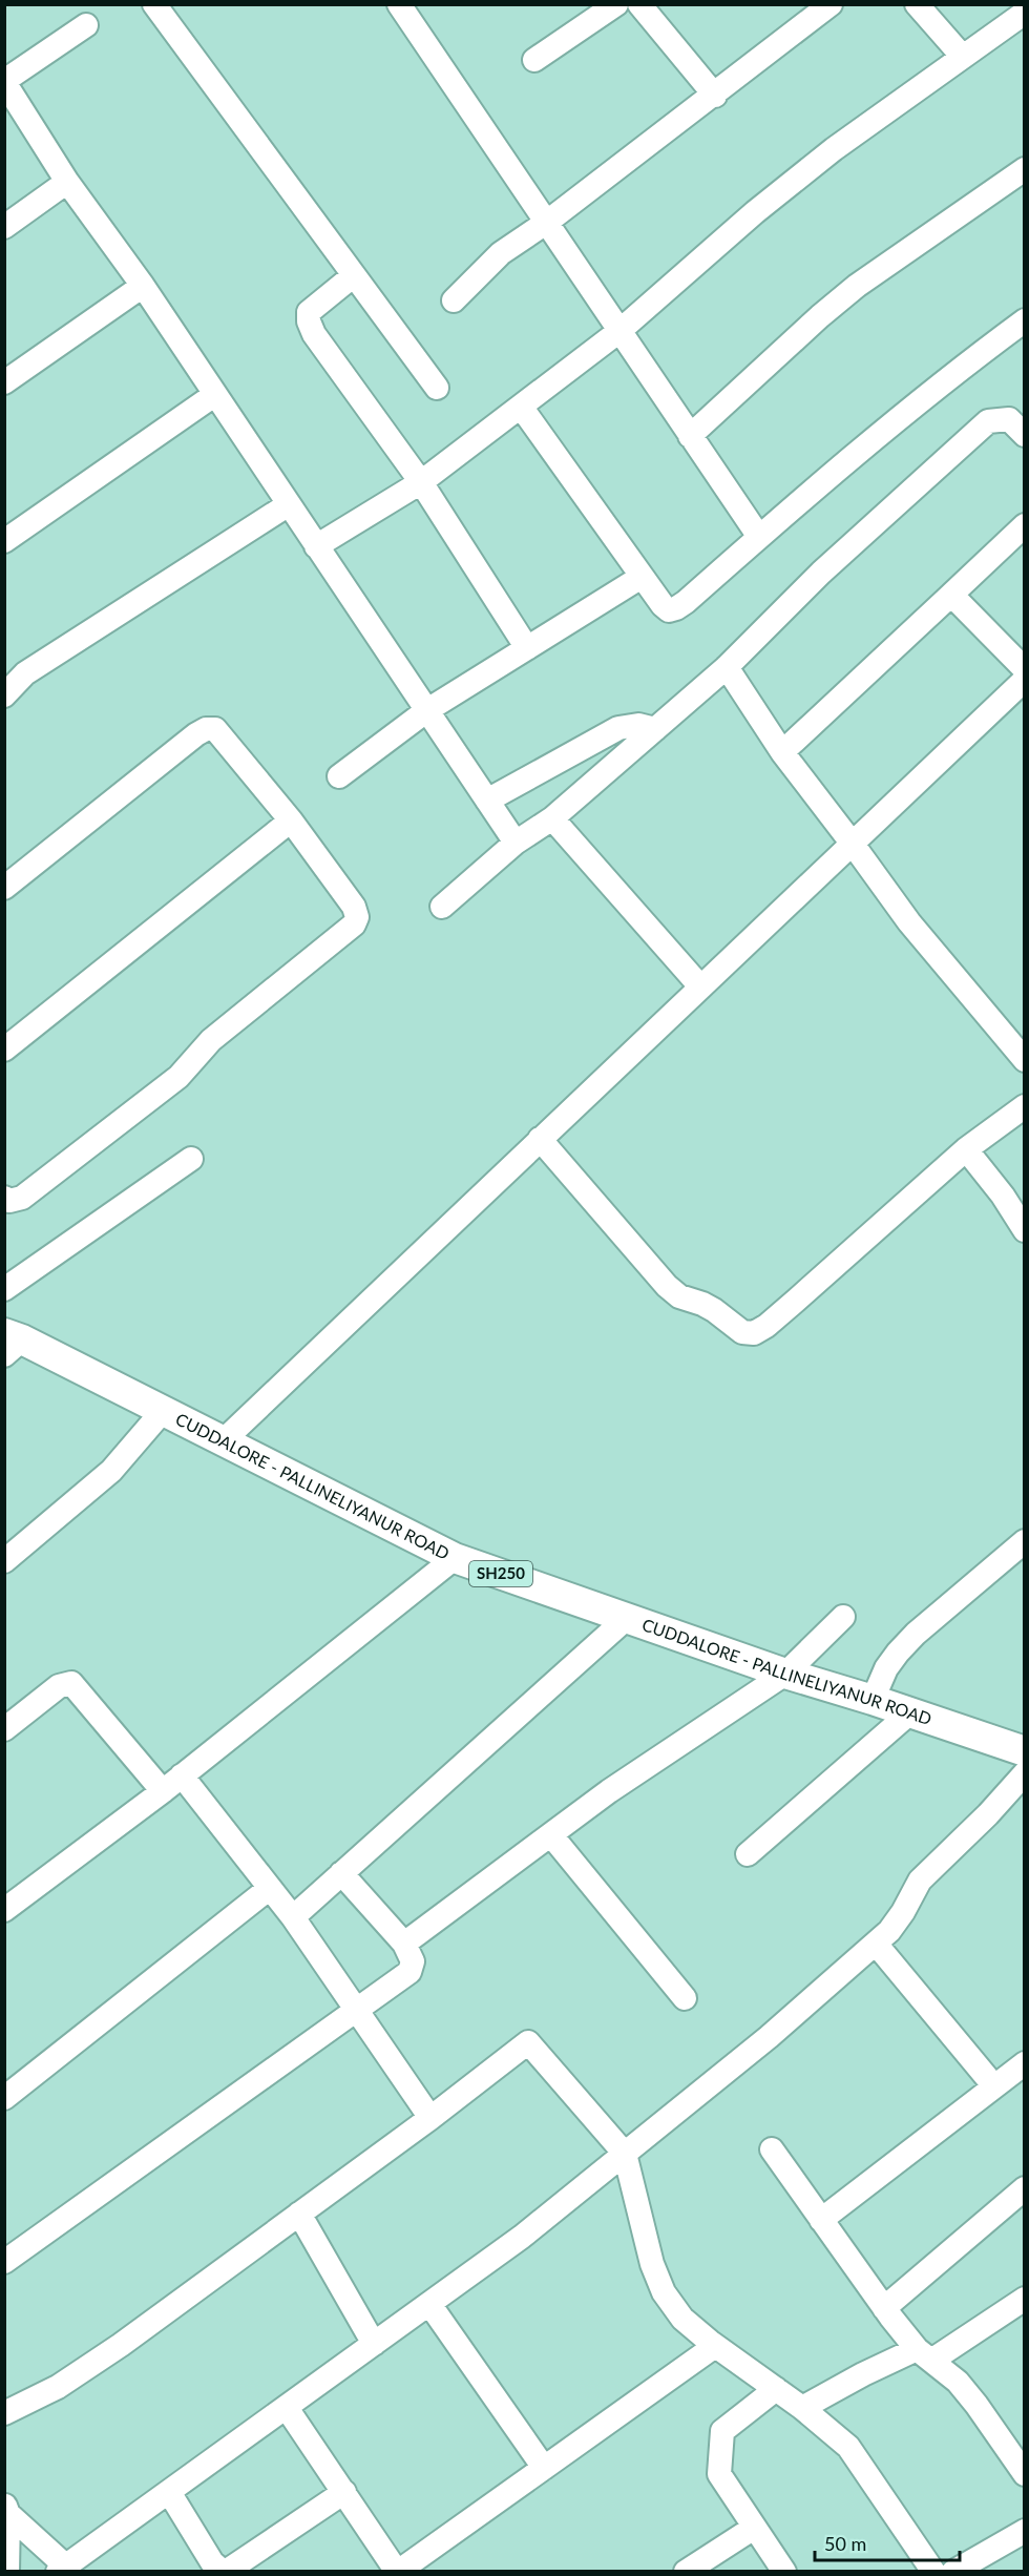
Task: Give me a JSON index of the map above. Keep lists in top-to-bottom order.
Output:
{
  "streets": {
    "main road": ["CUDDALORE - PALLINELIYANUR ROAD", "SH250"]
  },
  "scale_bar": "50 m"
}
